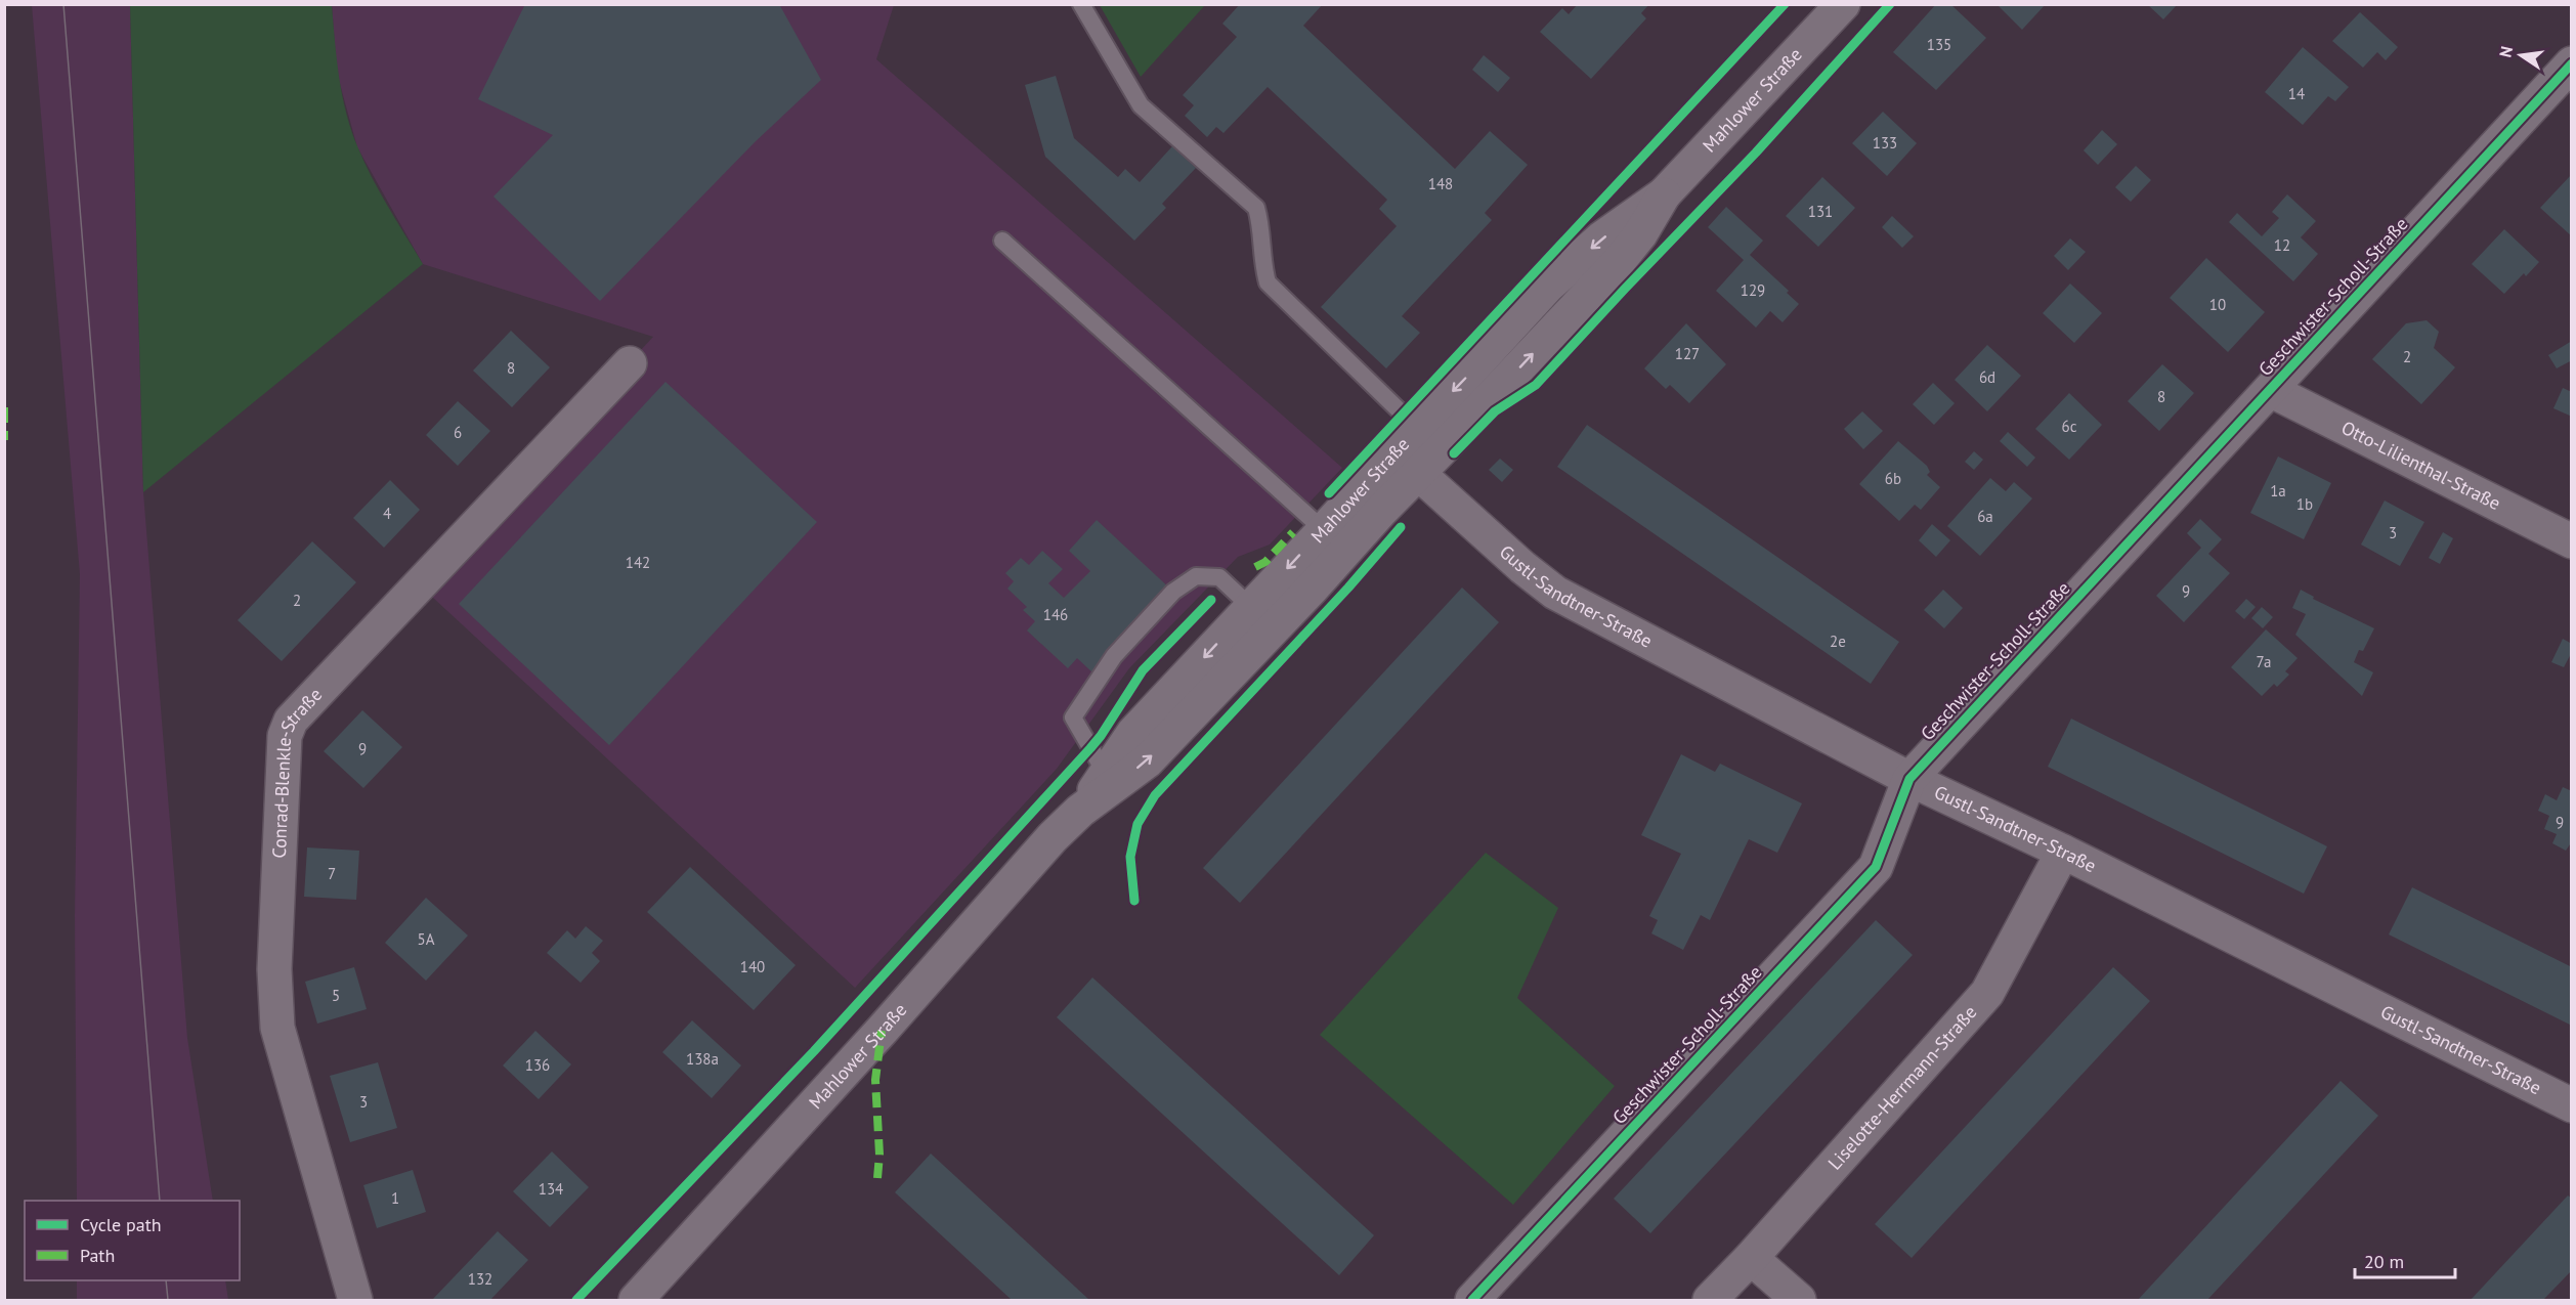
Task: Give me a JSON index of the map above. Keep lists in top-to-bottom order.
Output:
{
  "streets": {
    "street": [
      "Mahlower Straße",
      "Geschwister-Scholl-Straße",
      "Otto-Lilienthal-Straße",
      "Gustl-Sandtner-Straße",
      "Conrad-Blenkle-Straße",
      "Liselotte-Herrmann-Straße"
    ]
  },
  "crossings": [
    ["Mahlower Straße", "Gustl-Sandtner-Straße"],
    ["Geschwister-Scholl-Straße", "Otto-Lilienthal-Straße"],
    ["Geschwister-Scholl-Straße", "Gustl-Sandtner-Straße"],
    ["Gustl-Sandtner-Straße", "Liselotte-Herrmann-Straße"]
  ],
  "house_numbers": [
    "135",
    "14",
    "133",
    "148",
    "131",
    "12",
    "129",
    "10",
    "127",
    "2",
    "8",
    "6d",
    "8",
    "6c",
    "6",
    "6b",
    "1a",
    "1b",
    "4",
    "6a",
    "3",
    "142",
    "9",
    "2",
    "146",
    "2e",
    "7a",
    "9",
    "9",
    "7",
    "5A",
    "140",
    "5",
    "138a",
    "136",
    "3",
    "134",
    "1",
    "132"
  ],
  "legend": ["Cycle path", "Path"],
  "scale_bar": "20 m",
  "north": "left"
}
